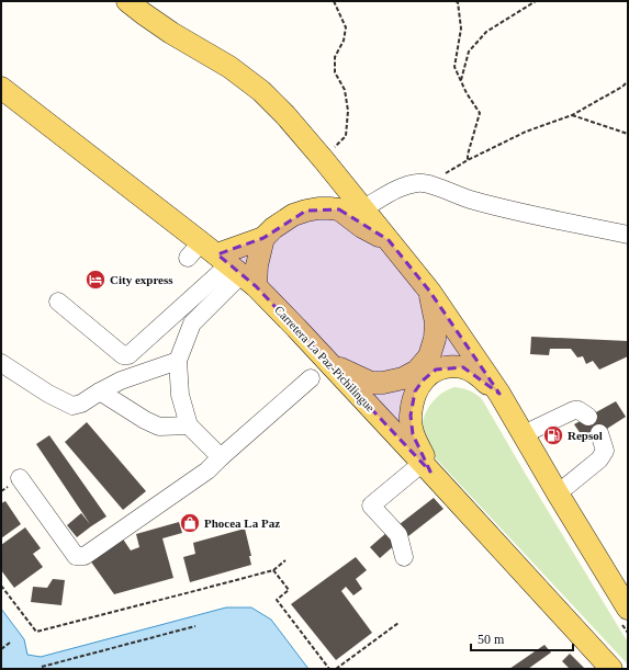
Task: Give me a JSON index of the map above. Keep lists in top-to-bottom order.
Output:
{
  "streets": {
    "main road": ["Carretera La Paz-Pichilingue"]
  },
  "places": {
    "hotel": ["City express"],
    "fuel station": ["Repsol"],
    "shop": ["Phocea La Paz"]
  },
  "scale_bar": "50 m"
}
